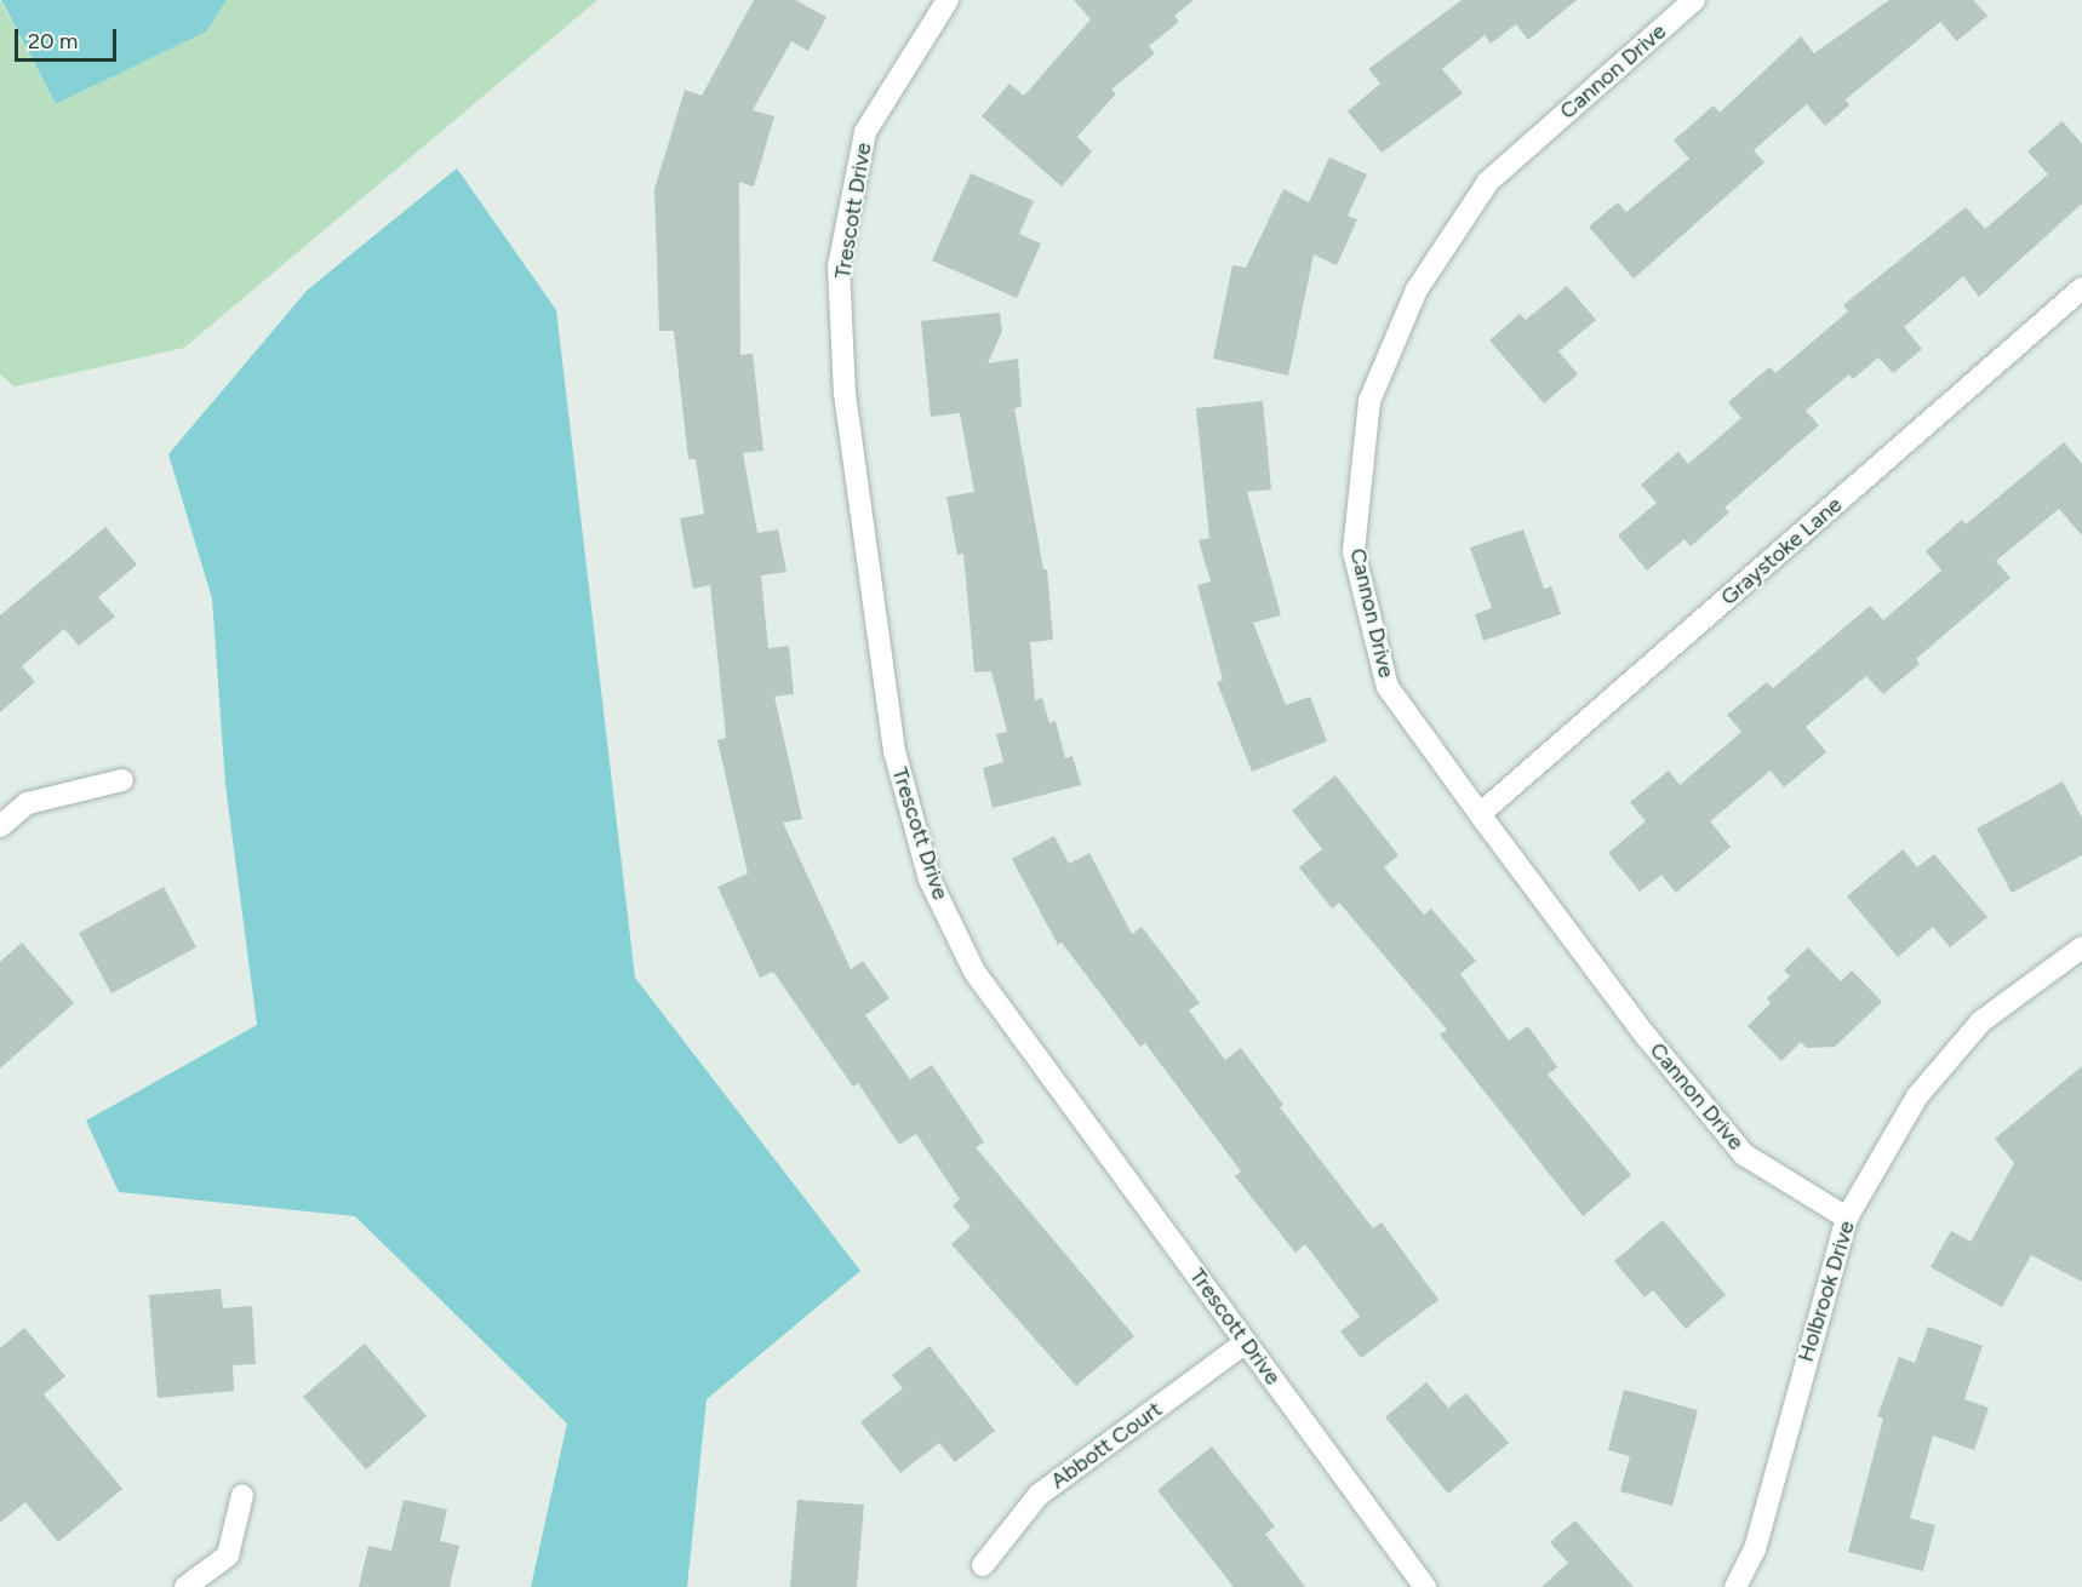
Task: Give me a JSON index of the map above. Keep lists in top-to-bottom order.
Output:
{
  "streets": {
    "street": [
      "Cannon Drive",
      "Trescott Drive",
      "Graystoke Lane",
      "Holbrook Drive",
      "Abbott Court"
    ]
  },
  "crossings": [
    ["Cannon Drive", "Graystoke Lane"],
    ["Cannon Drive", "Holbrook Drive"],
    ["Trescott Drive", "Abbott Court"]
  ],
  "scale_bar": "20 m"
}
